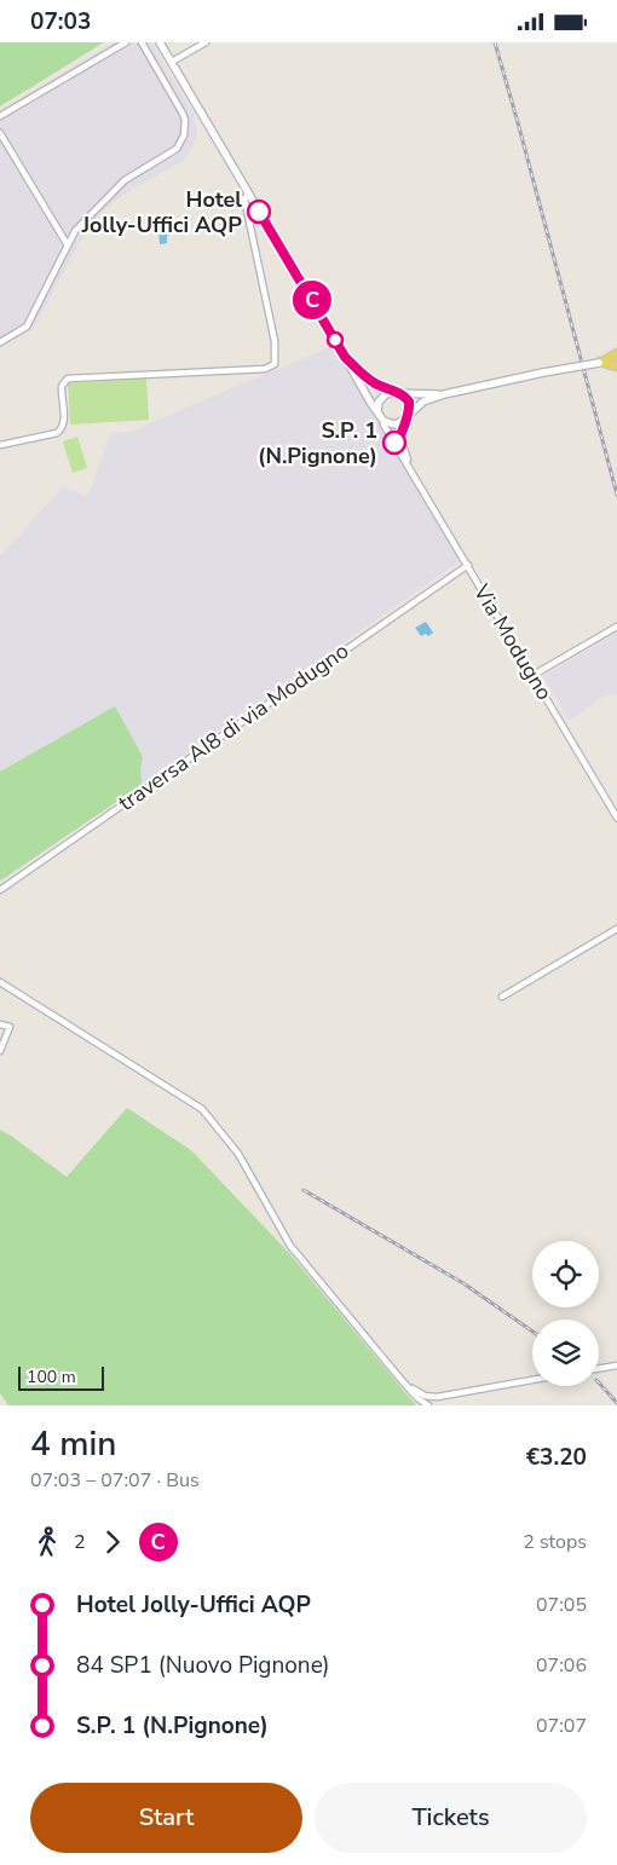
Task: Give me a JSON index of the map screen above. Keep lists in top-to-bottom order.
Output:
{
  "streets": {
    "street": ["Via Modugno", "traversa AI8 di via Modugno"]
  },
  "crossings": [
    ["Via Modugno", "traversa AI8 di via Modugno"]
  ],
  "places": ["Hotel Jolly-Uffici AQP", "S.P. 1 (N.Pignone)"],
  "lines": ["bus line C"],
  "scale_bar": "100 m",
  "page": {
    "status": "07:03",
    "on_map": "C",
    "scale": "100 m",
    "heading": ["4 min", "07:03 – 07:07 · Bus", "€3.20"],
    "legs": ["2", "C", "2 stops"],
    "list": [
      {
        "name": "Hotel Jolly-Uffici AQP",
        "value": "07:05"
      },
      {
        "name": "84 SP1 (Nuovo Pignone)",
        "value": "07:06"
      },
      {
        "name": "S.P. 1 (N.Pignone)",
        "value": "07:07"
      }
    ],
    "buttons": ["Start", "Tickets"]
  }
}
